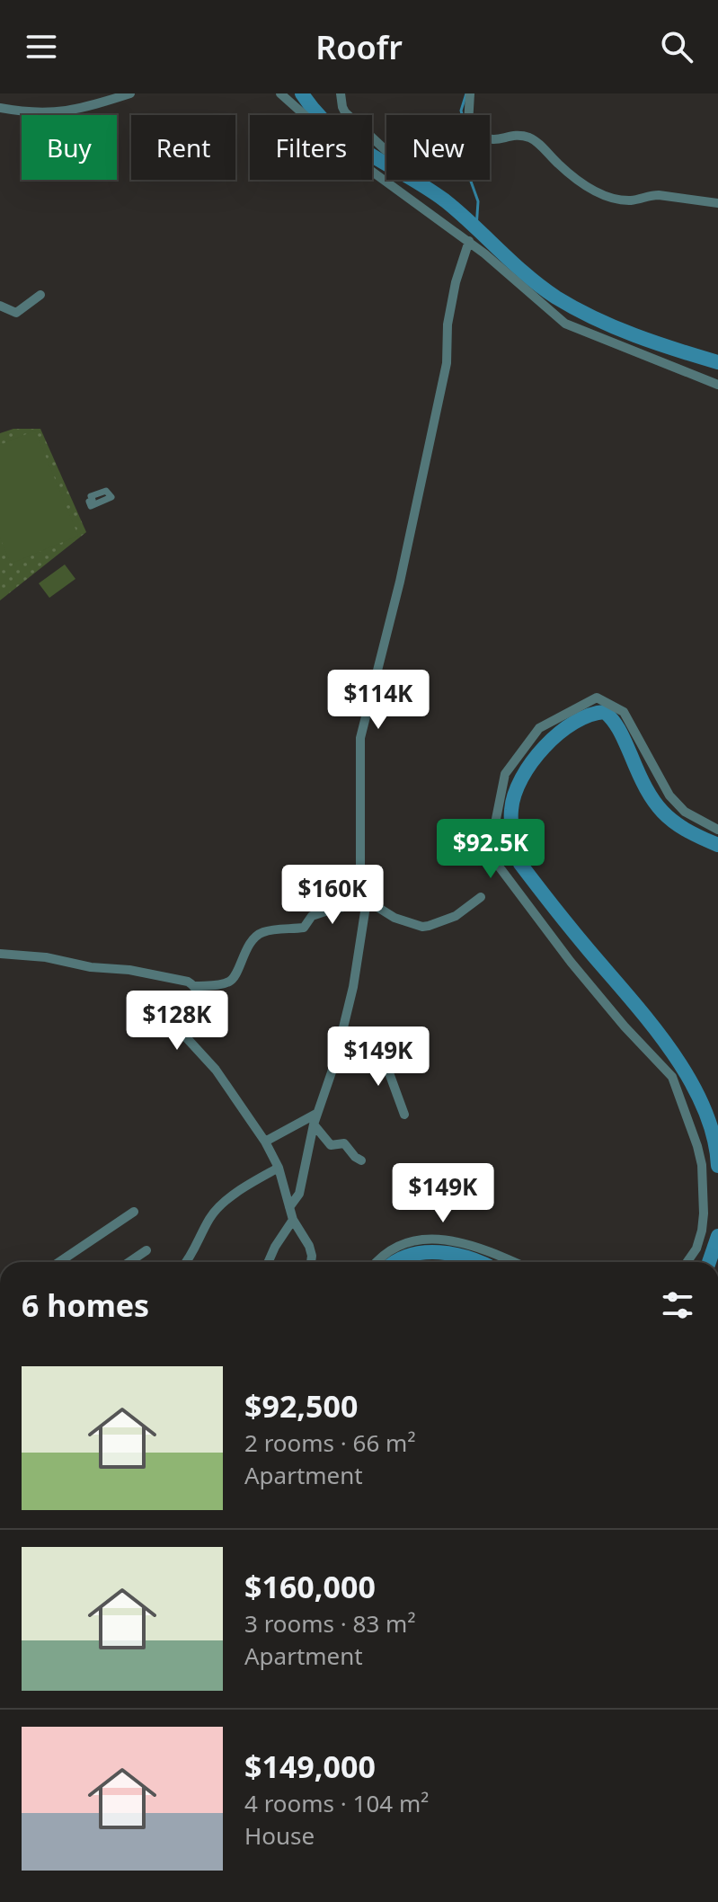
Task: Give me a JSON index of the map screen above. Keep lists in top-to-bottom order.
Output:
{
  "page": {
    "header": "Roofr",
    "chip": [
      "Buy",
      "Rent",
      "Filters",
      "New"
    ],
    "price": [
      "$114K",
      "$92.5K",
      "$160K",
      "$128K",
      "$149K",
      "$149K"
    ],
    "heading": "6 homes",
    "list": [
      {
        "name": "$92,500",
        "note": "2 rooms · 66 m² · Apartment"
      },
      {
        "name": "$160,000",
        "note": "3 rooms · 83 m² · Apartment"
      },
      {
        "name": "$149,000",
        "note": "4 rooms · 104 m² · House"
      }
    ]
  }
}
